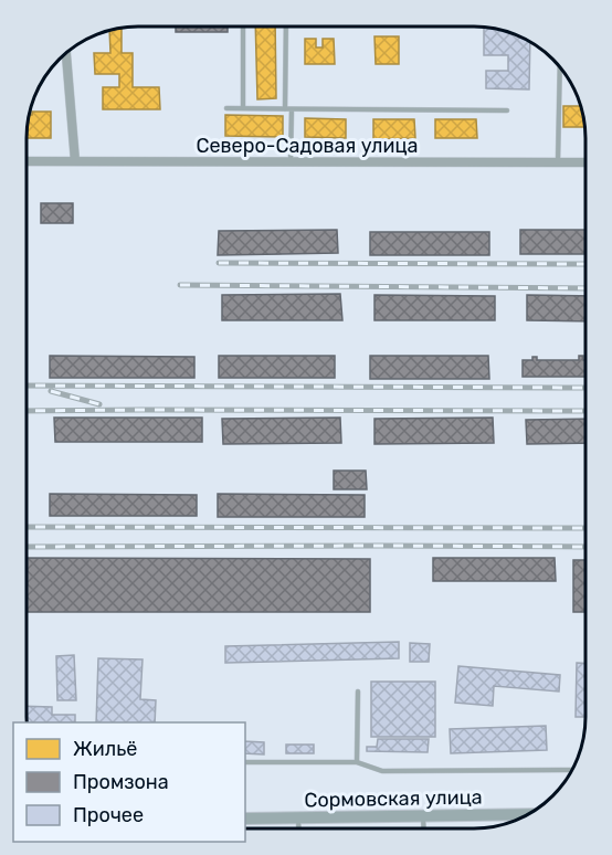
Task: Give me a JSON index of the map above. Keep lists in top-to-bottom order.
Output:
{
  "streets": {
    "street": ["Северо-Садовая улица", "Сормовская улица"]
  },
  "legend": ["Жильё", "Промзона", "Прочее"]
}
